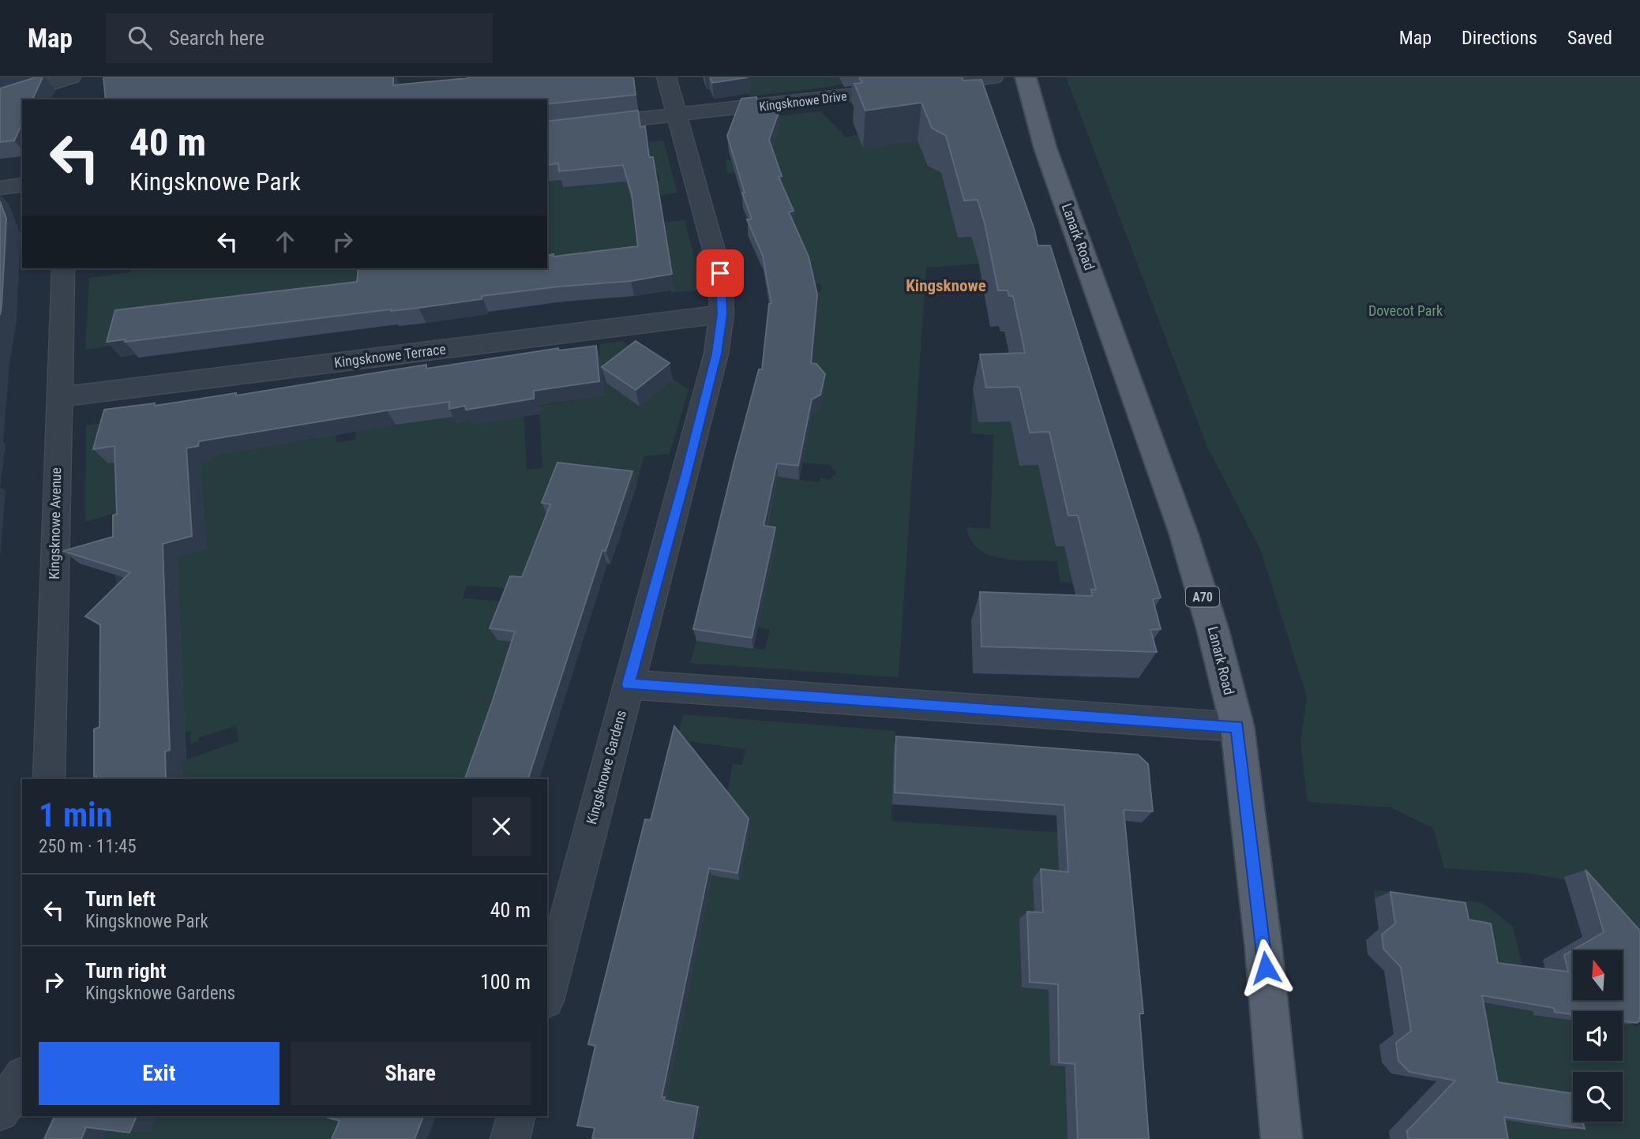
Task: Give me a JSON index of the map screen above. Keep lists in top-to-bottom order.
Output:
{
  "streets": {
    "main road": ["Lanark Road", "A70"],
    "street": [
      "Kingsknowe Drive",
      "Kingsknowe Terrace",
      "Kingsknowe Avenue",
      "Kingsknowe Gardens"
    ]
  },
  "crossings": [
    ["Kingsknowe Drive", "Kingsknowe Gardens"],
    ["Kingsknowe Terrace", "Kingsknowe Avenue"],
    ["Kingsknowe Terrace", "Kingsknowe Gardens"]
  ],
  "districts": ["Kingsknowe"],
  "parks": ["Dovecot Park"],
  "north": "top",
  "page": {
    "header": "Map",
    "search": "Search here",
    "nav": ["Map", "Directions", "Saved"],
    "turn": ["40 m", "Kingsknowe Park"],
    "heading": ["1 min", "250 m · 11:45"],
    "list": [
      {
        "name": "Turn left",
        "note": "Kingsknowe Park",
        "value": "40 m"
      },
      {
        "name": "Turn right",
        "note": "Kingsknowe Gardens",
        "value": "100 m"
      }
    ],
    "buttons": ["Exit", "Share"]
  }
}
